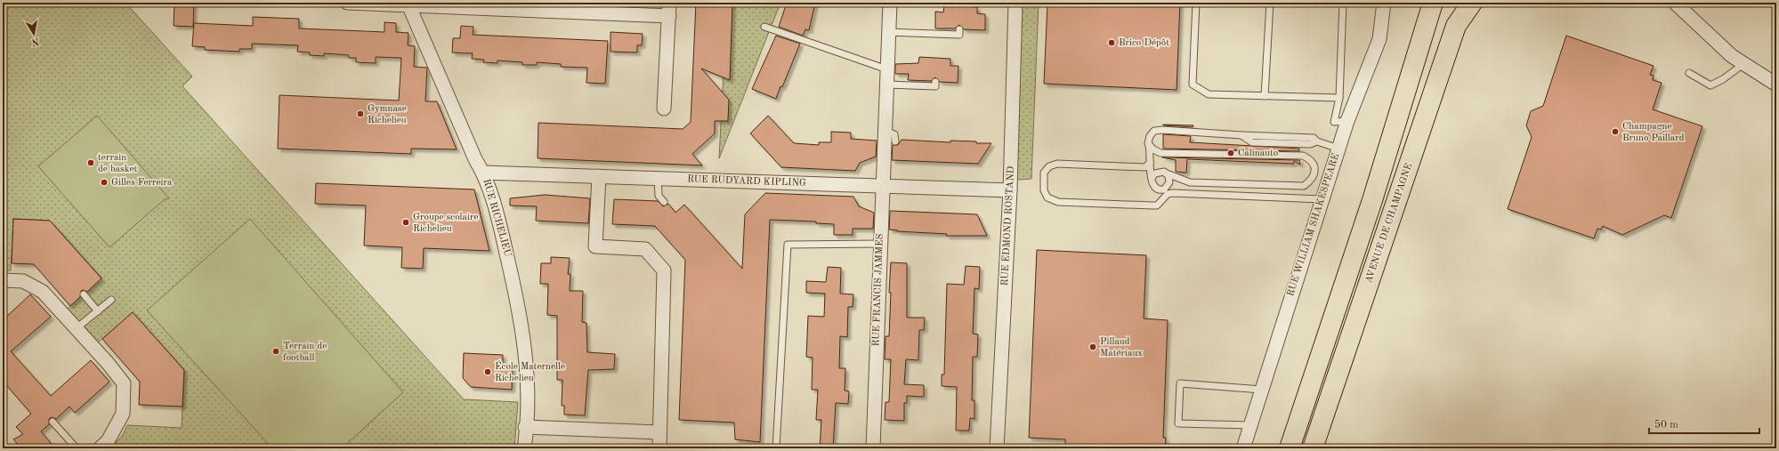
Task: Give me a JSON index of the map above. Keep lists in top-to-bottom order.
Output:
{
  "streets": {
    "main road": ["AVENUE DE CHAMPAGNE"],
    "street": [
      "RUE RUDYARD KIPLING",
      "RUE RICHELIEU",
      "RUE WILLIAM SHAKESPEARE",
      "RUE EDMOND ROSTAND",
      "RUE FRANCIS JAMMES"
    ]
  },
  "crossings": [
    ["RUE RUDYARD KIPLING", "RUE RICHELIEU"],
    ["RUE RUDYARD KIPLING", "RUE EDMOND ROSTAND"],
    ["RUE RUDYARD KIPLING", "RUE FRANCIS JAMMES"]
  ],
  "places": [
    "Brico Dépôt",
    "Gymnase Richelieu",
    "Champagne Bruno Paillard",
    "Calinauto",
    "terrain de basket",
    "Gilles Ferreira",
    "Groupe scolaire Richelieu",
    "Pillaud Matériaux",
    "Terrain de football",
    "École Maternelle Richelieu"
  ],
  "scale_bar": "50 m",
  "north": "bottom"
}
